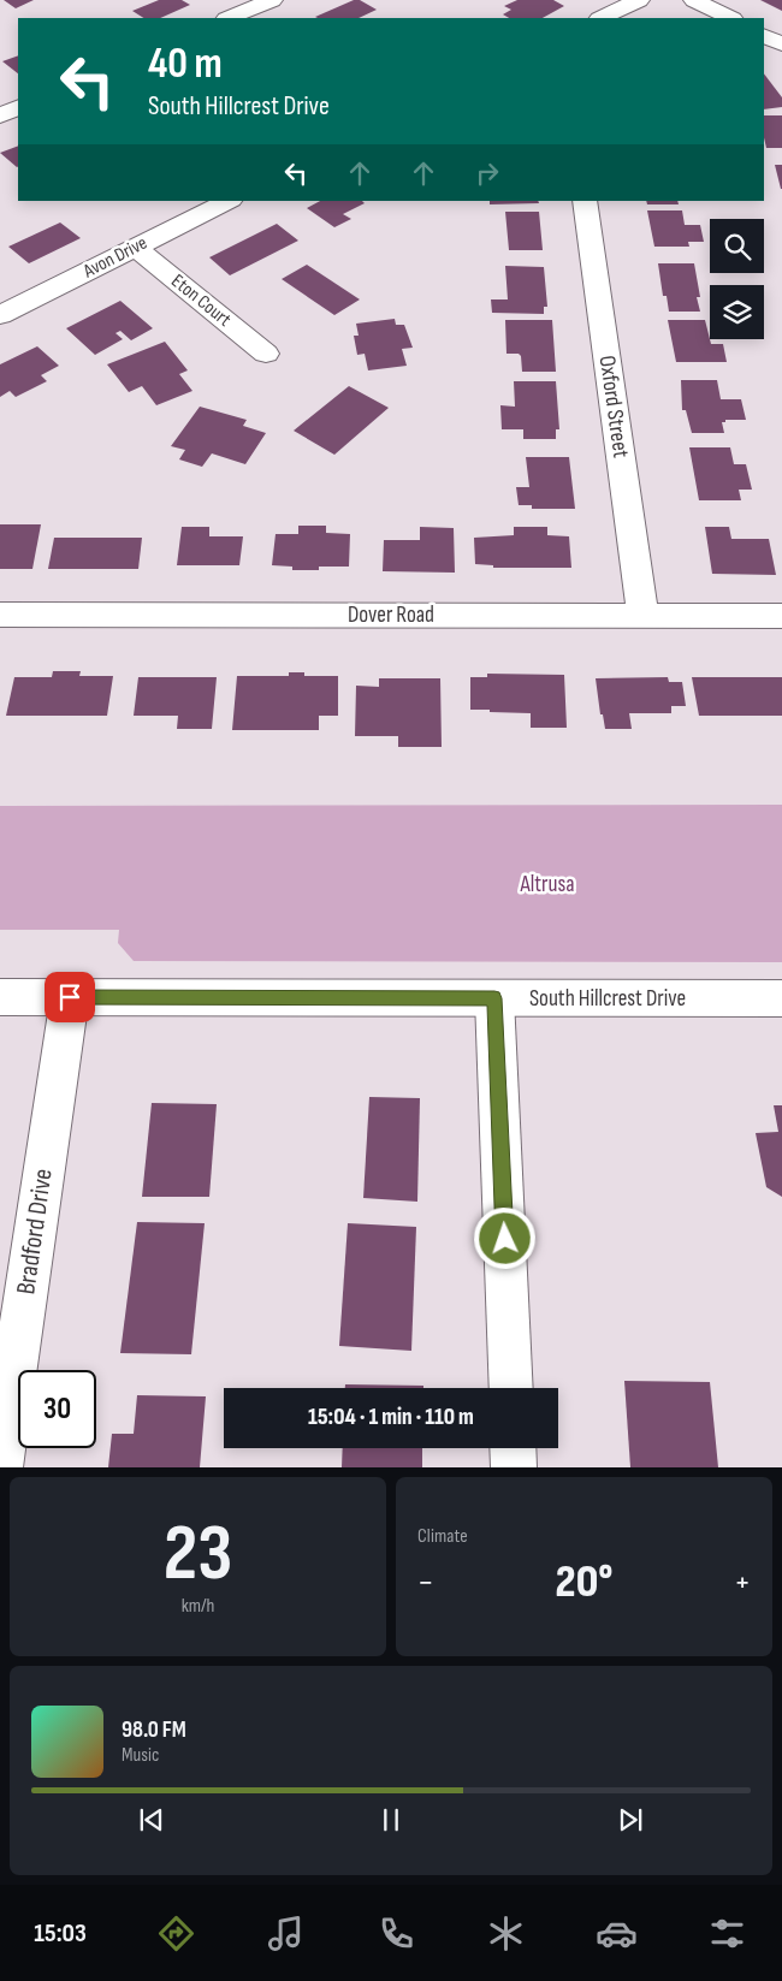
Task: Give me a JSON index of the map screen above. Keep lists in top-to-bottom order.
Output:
{
  "streets": {
    "street": [
      "Avon Drive",
      "Eton Court",
      "Oxford Street",
      "Dover Road",
      "South Hillcrest Drive",
      "Bradford Drive"
    ]
  },
  "crossings": [
    ["Avon Drive", "Eton Court"],
    ["Oxford Street", "Dover Road"],
    ["South Hillcrest Drive", "Bradford Drive"]
  ],
  "parks": ["Altrusa"],
  "page": {
    "turn": ["40 m", "South Hillcrest Drive"],
    "limit": "30",
    "trip": "15:04 · 1 min · 110 m",
    "tile": [
      ["23", "km/h"],
      "Climate"
    ],
    "heat": ["−", "20°", "+"],
    "song": ["98.0 FM", "Music"],
    "tabs": "15:03"
  }
}
